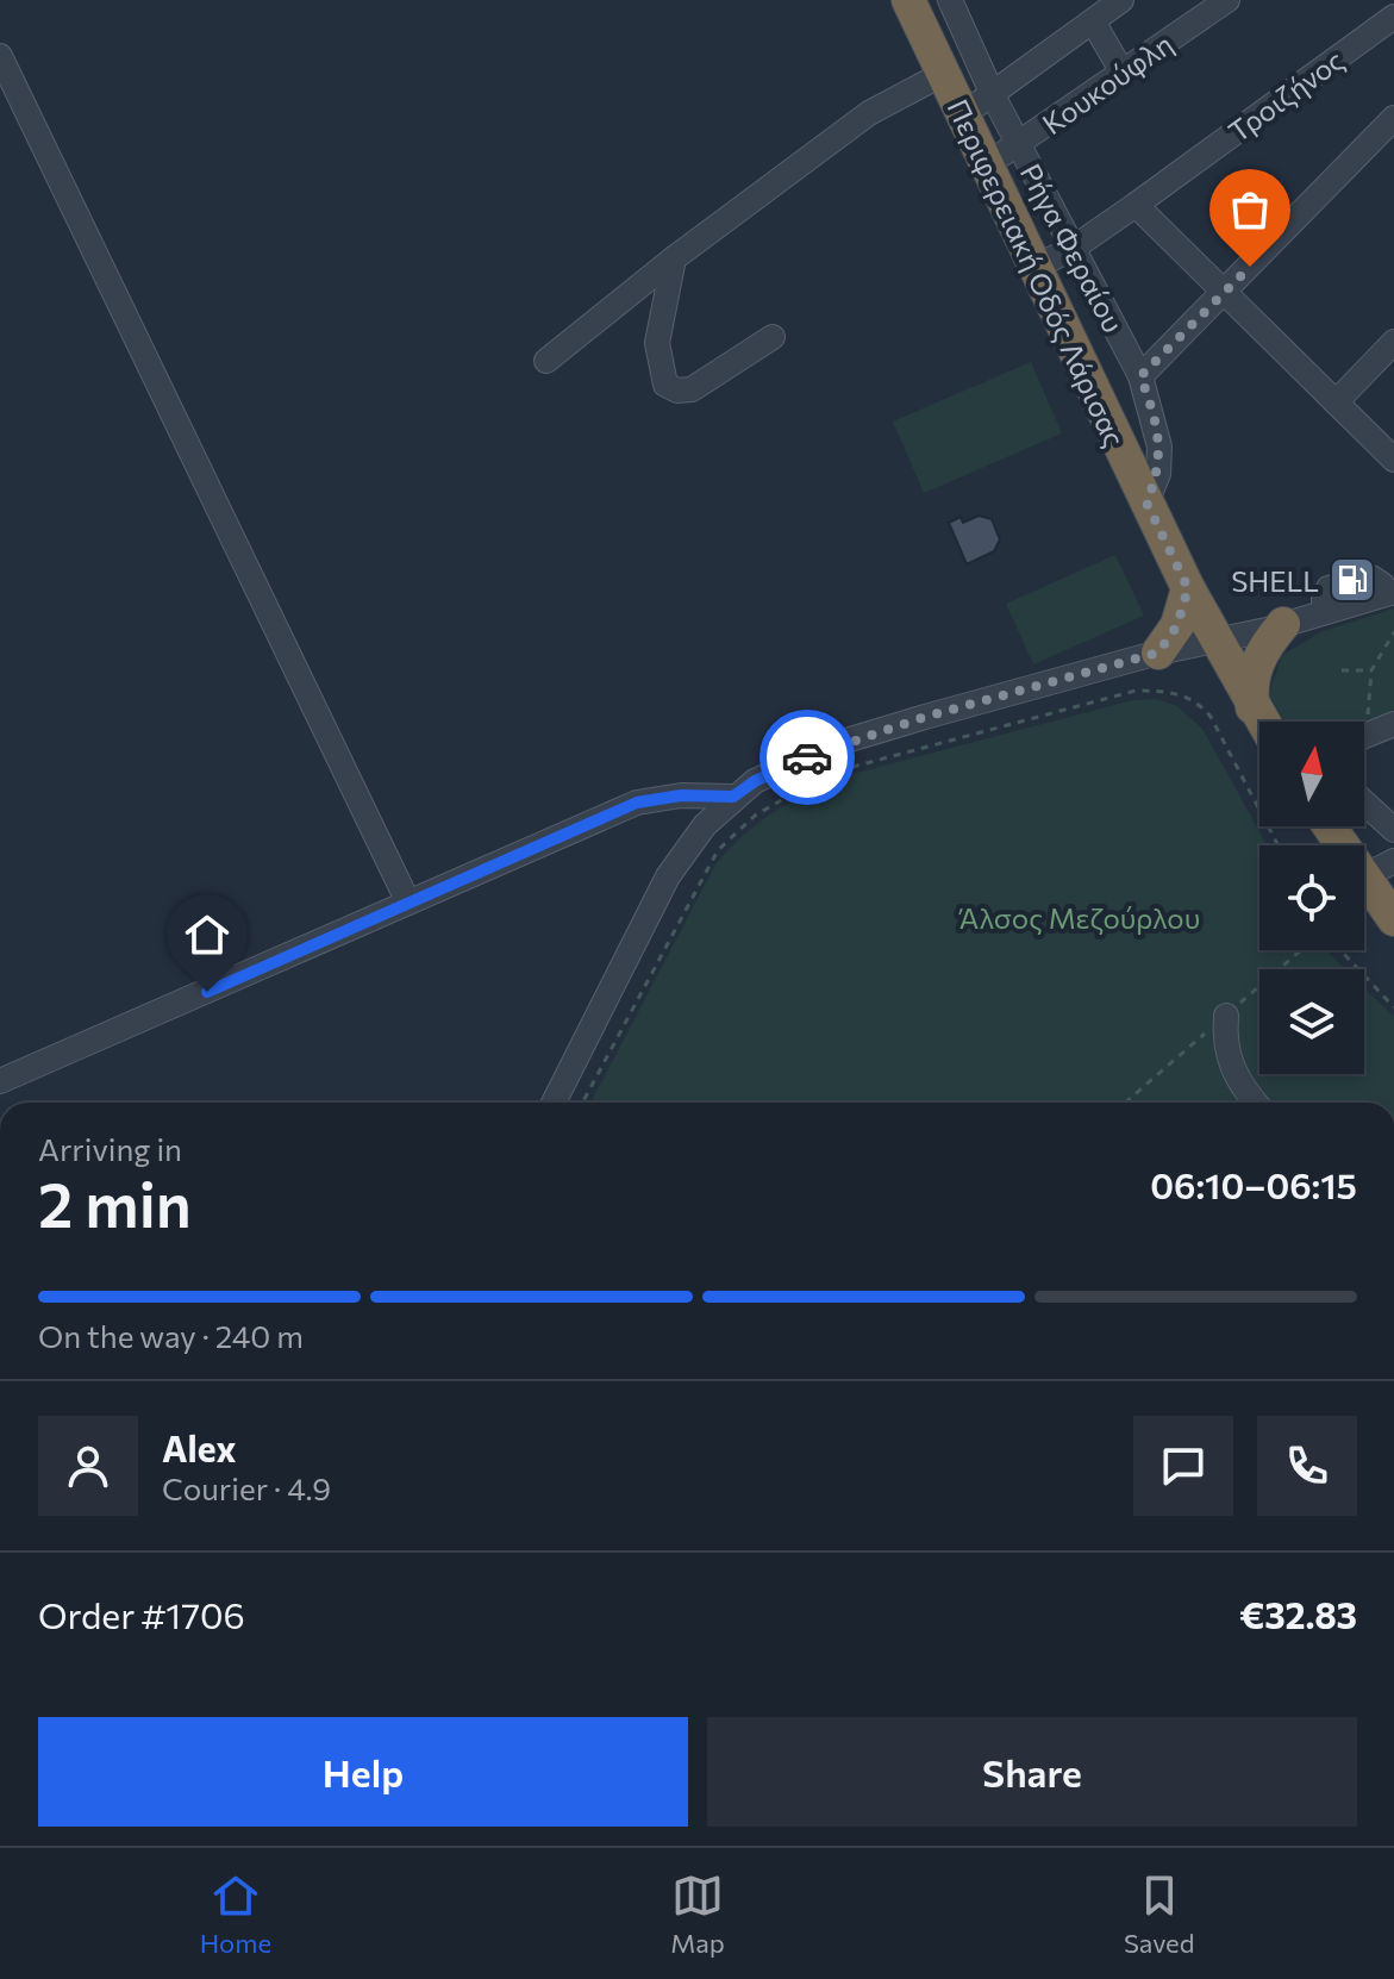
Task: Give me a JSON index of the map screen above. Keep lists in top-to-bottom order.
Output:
{
  "streets": {
    "highway": ["Περιφερειακή Οδός Λάρισας"],
    "street": ["Κουκούφλη", "Τρoιζήνος", "Ρήγα Φεραίου"]
  },
  "crossings": [
    ["Κουκούφλη", "Ρήγα Φεραίου"],
    ["Κουκούφλη", "Περιφερειακή Οδός Λάρισας"],
    ["Τρoιζήνος", "Ρήγα Φεραίου"],
    ["Τρoιζήνος", "Περιφερειακή Οδός Λάρισας"],
    ["Ρήγα Φεραίου", "Περιφερειακή Οδός Λάρισας"]
  ],
  "parks": ["Άλσος Μεζούρλου"],
  "places": {
    "fuel station": ["SHELL"]
  },
  "north": "top",
  "page": {
    "heading": ["2 min", "Arriving in", "06:10–06:15"],
    "panel": [
      "Alex",
      "Courier · 4.9",
      "Order #1706",
      "€32.83"
    ],
    "bar": "On the way · 240 m",
    "buttons": ["Help", "Share"],
    "tabs": ["Home", "Map", "Saved"]
  }
}
